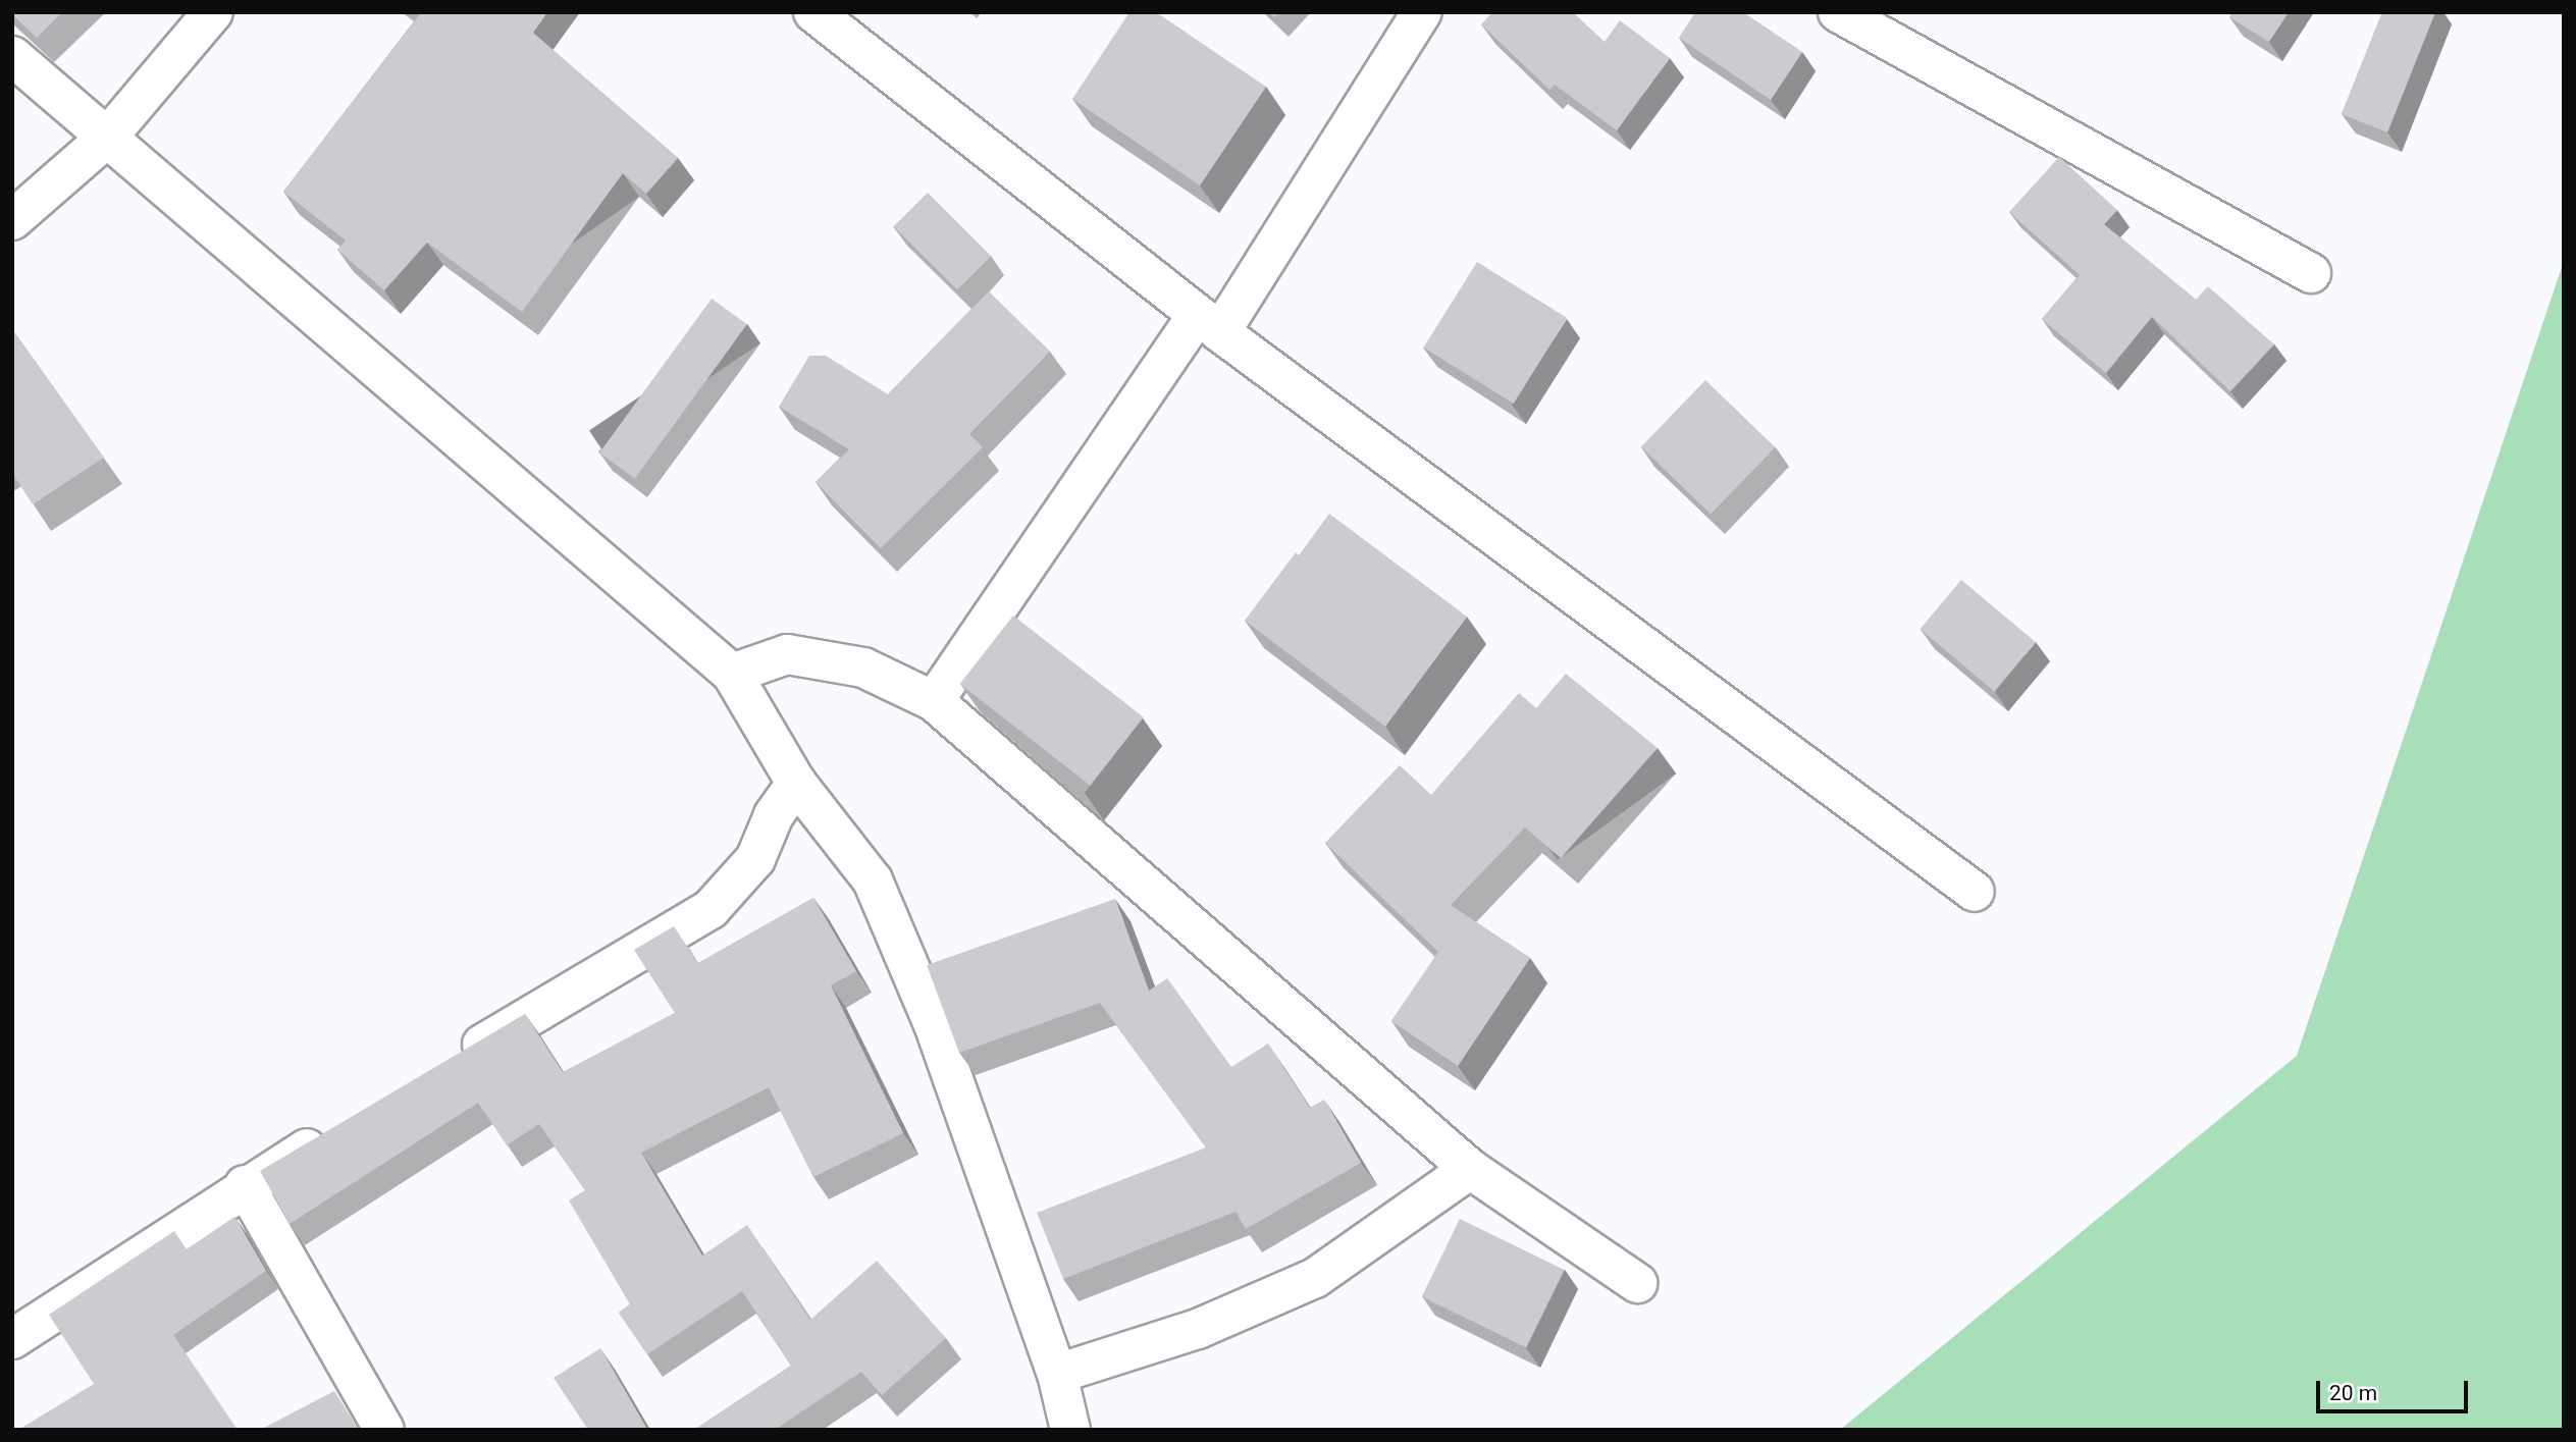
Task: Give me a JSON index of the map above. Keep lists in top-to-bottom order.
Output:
{
  "scale_bar": "20 m"
}
